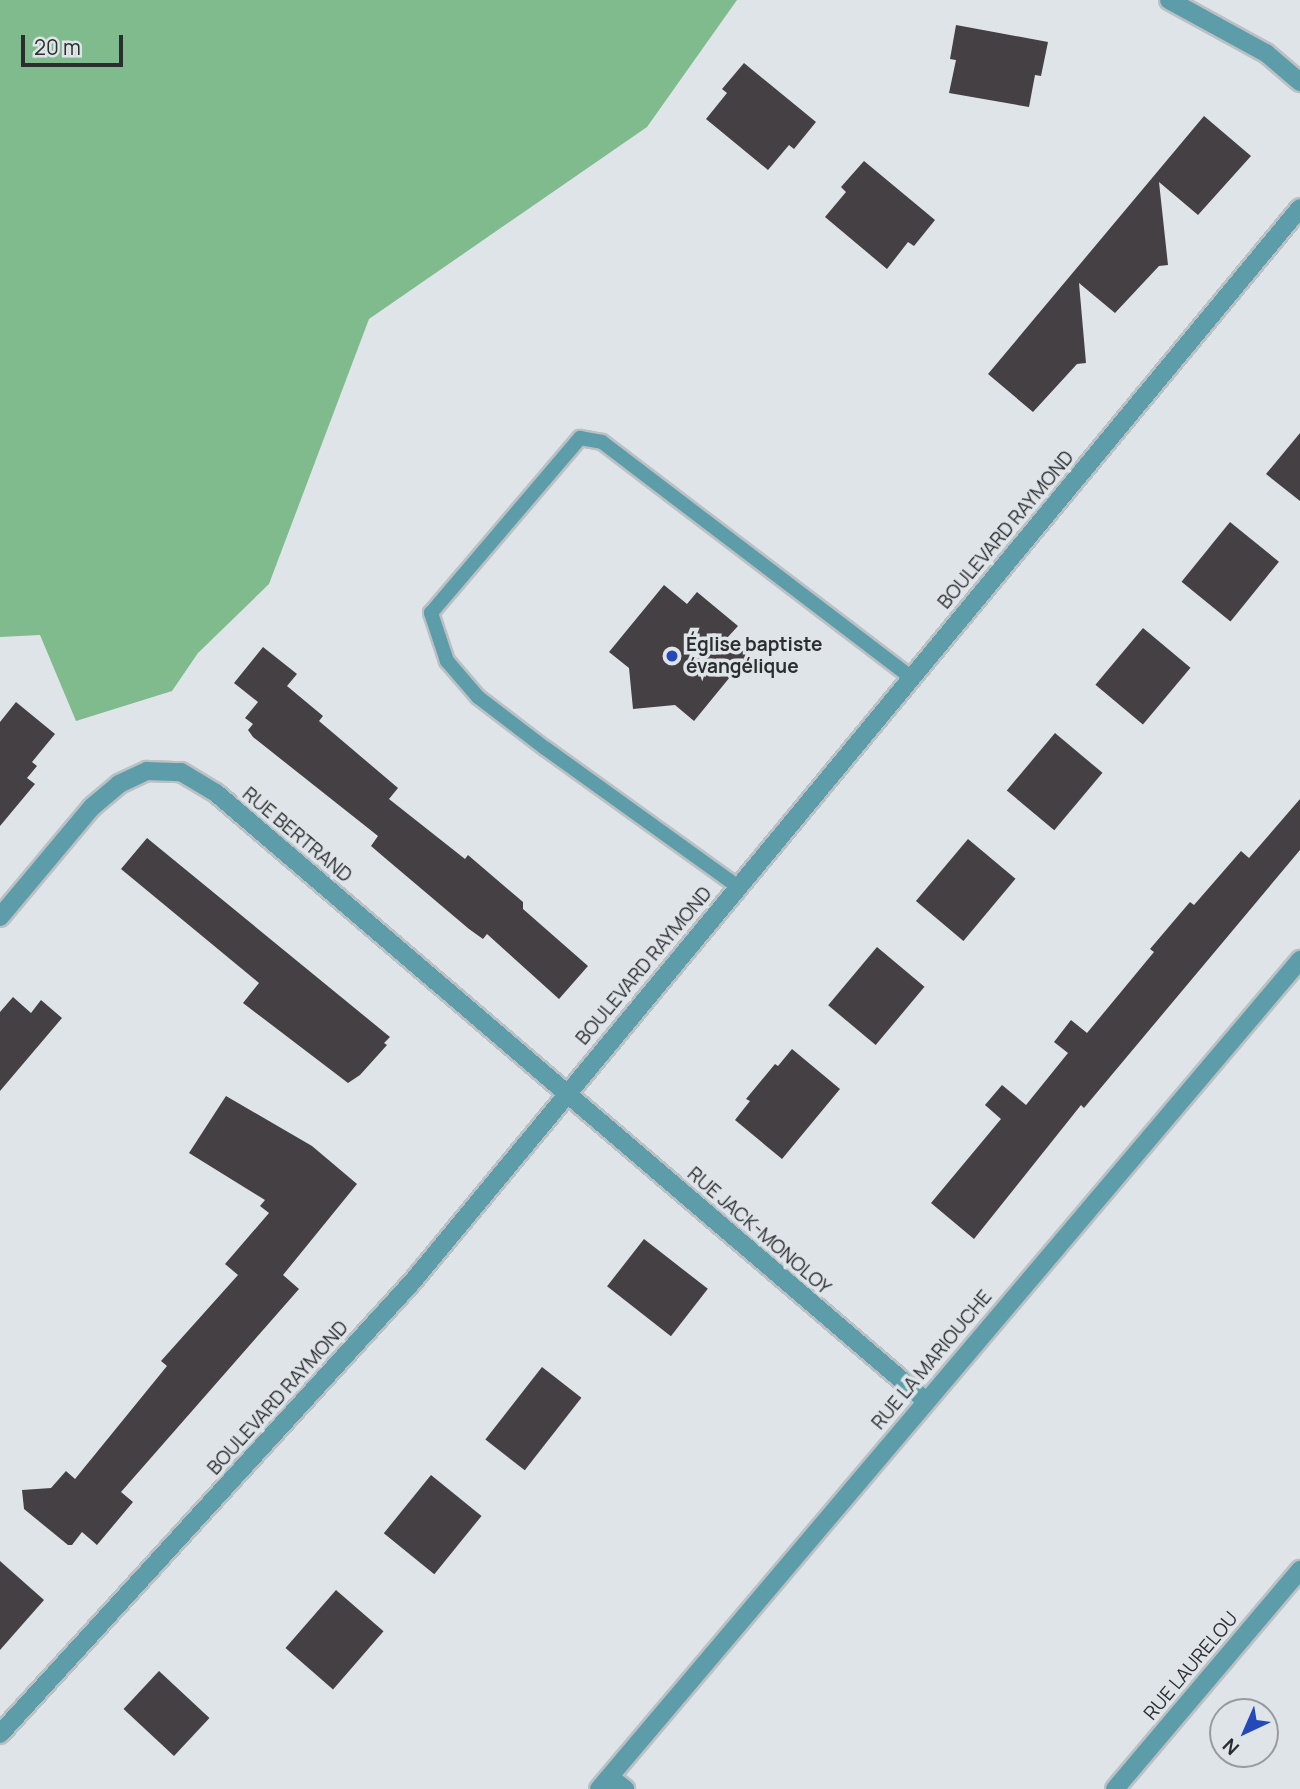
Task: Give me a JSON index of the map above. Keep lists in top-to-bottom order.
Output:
{
  "streets": {
    "street": [
      "BOULEVARD RAYMOND",
      "RUE BERTRAND",
      "RUE JACK-MONOLOY",
      "RUE LA MARIOUCHE",
      "RUE LAURELOU"
    ]
  },
  "crossings": [
    ["BOULEVARD RAYMOND", "RUE BERTRAND"],
    ["BOULEVARD RAYMOND", "RUE JACK-MONOLOY"],
    ["RUE BERTRAND", "RUE JACK-MONOLOY"],
    ["RUE JACK-MONOLOY", "RUE LA MARIOUCHE"]
  ],
  "places": ["Église baptiste évangélique"],
  "scale_bar": "20 m",
  "north": "bottom left"
}
